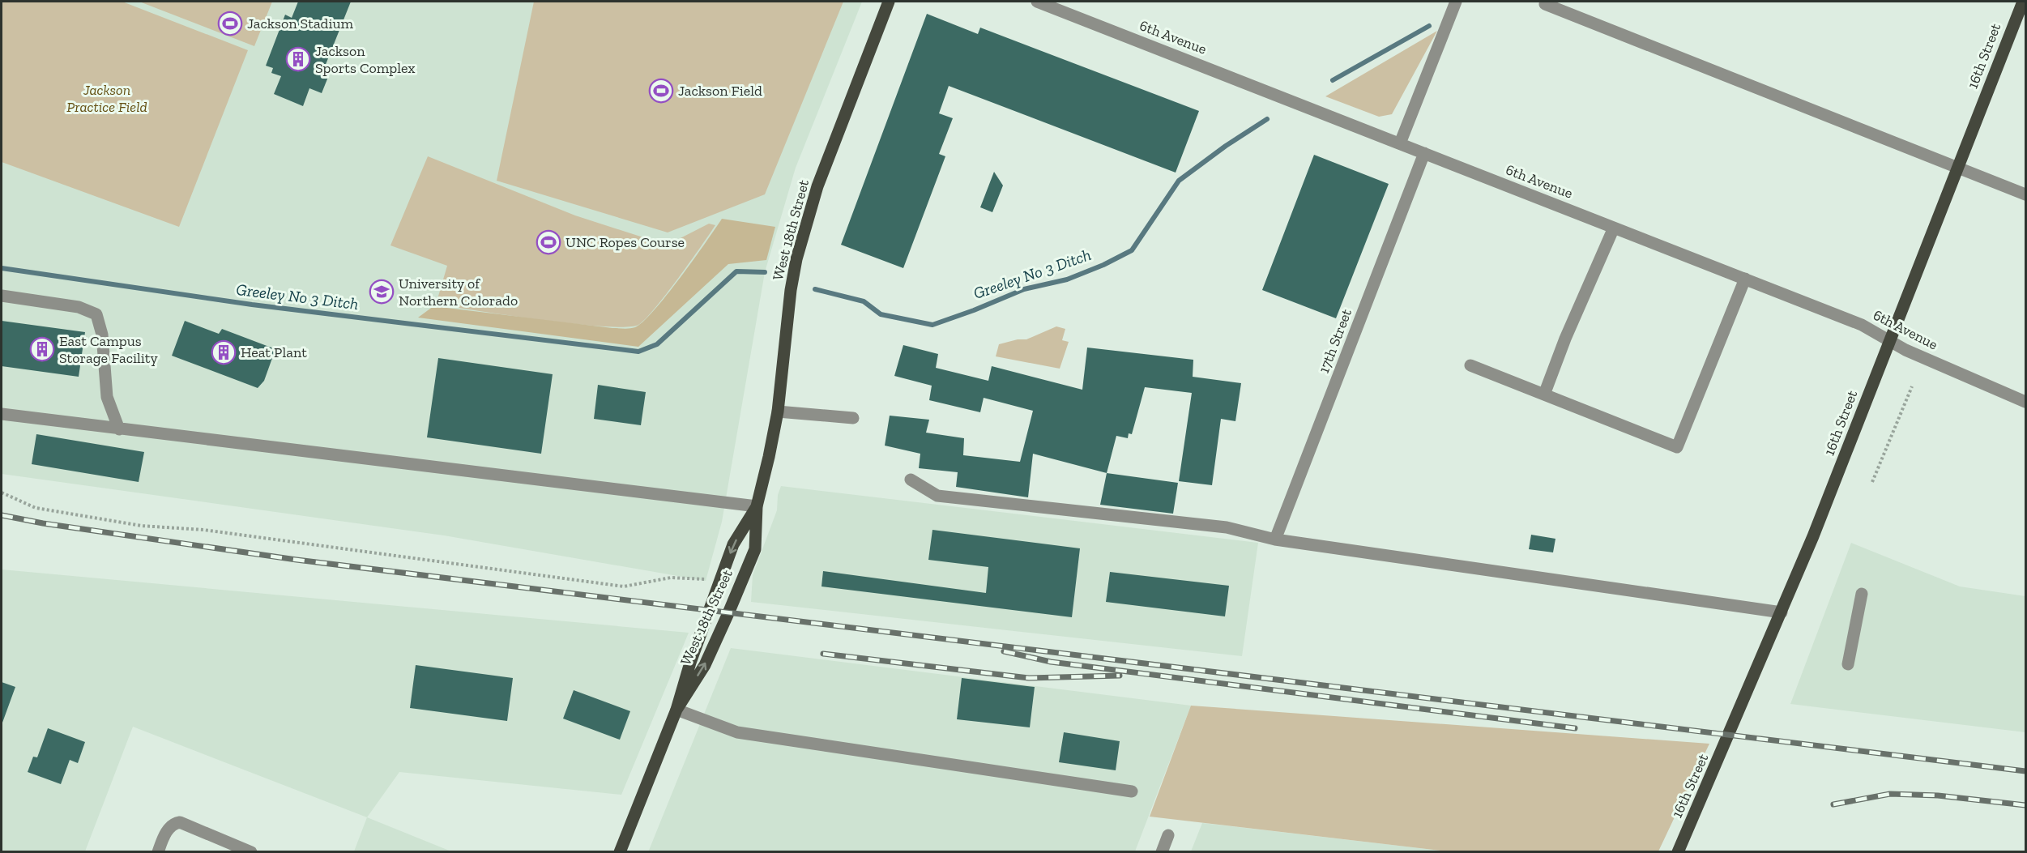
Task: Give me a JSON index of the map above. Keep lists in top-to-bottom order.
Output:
{
  "streets": {
    "main road": ["16th Street", "West 18th Street"],
    "street": ["6th Avenue", "17th Street"]
  },
  "crossings": [
    ["6th Avenue", "16th Street"],
    ["6th Avenue", "17th Street"]
  ],
  "water": ["Greeley No 3 Ditch"],
  "parks": ["Jackson Practice Field"],
  "places": {
    "sports": ["Jackson Stadium", "Jackson Field", "UNC Ropes Course"],
    "building": ["Jackson Sports Complex", "East Campus Storage Facility", "Heat Plant"],
    "school or university": ["University of Northern Colorado"]
  }
}
